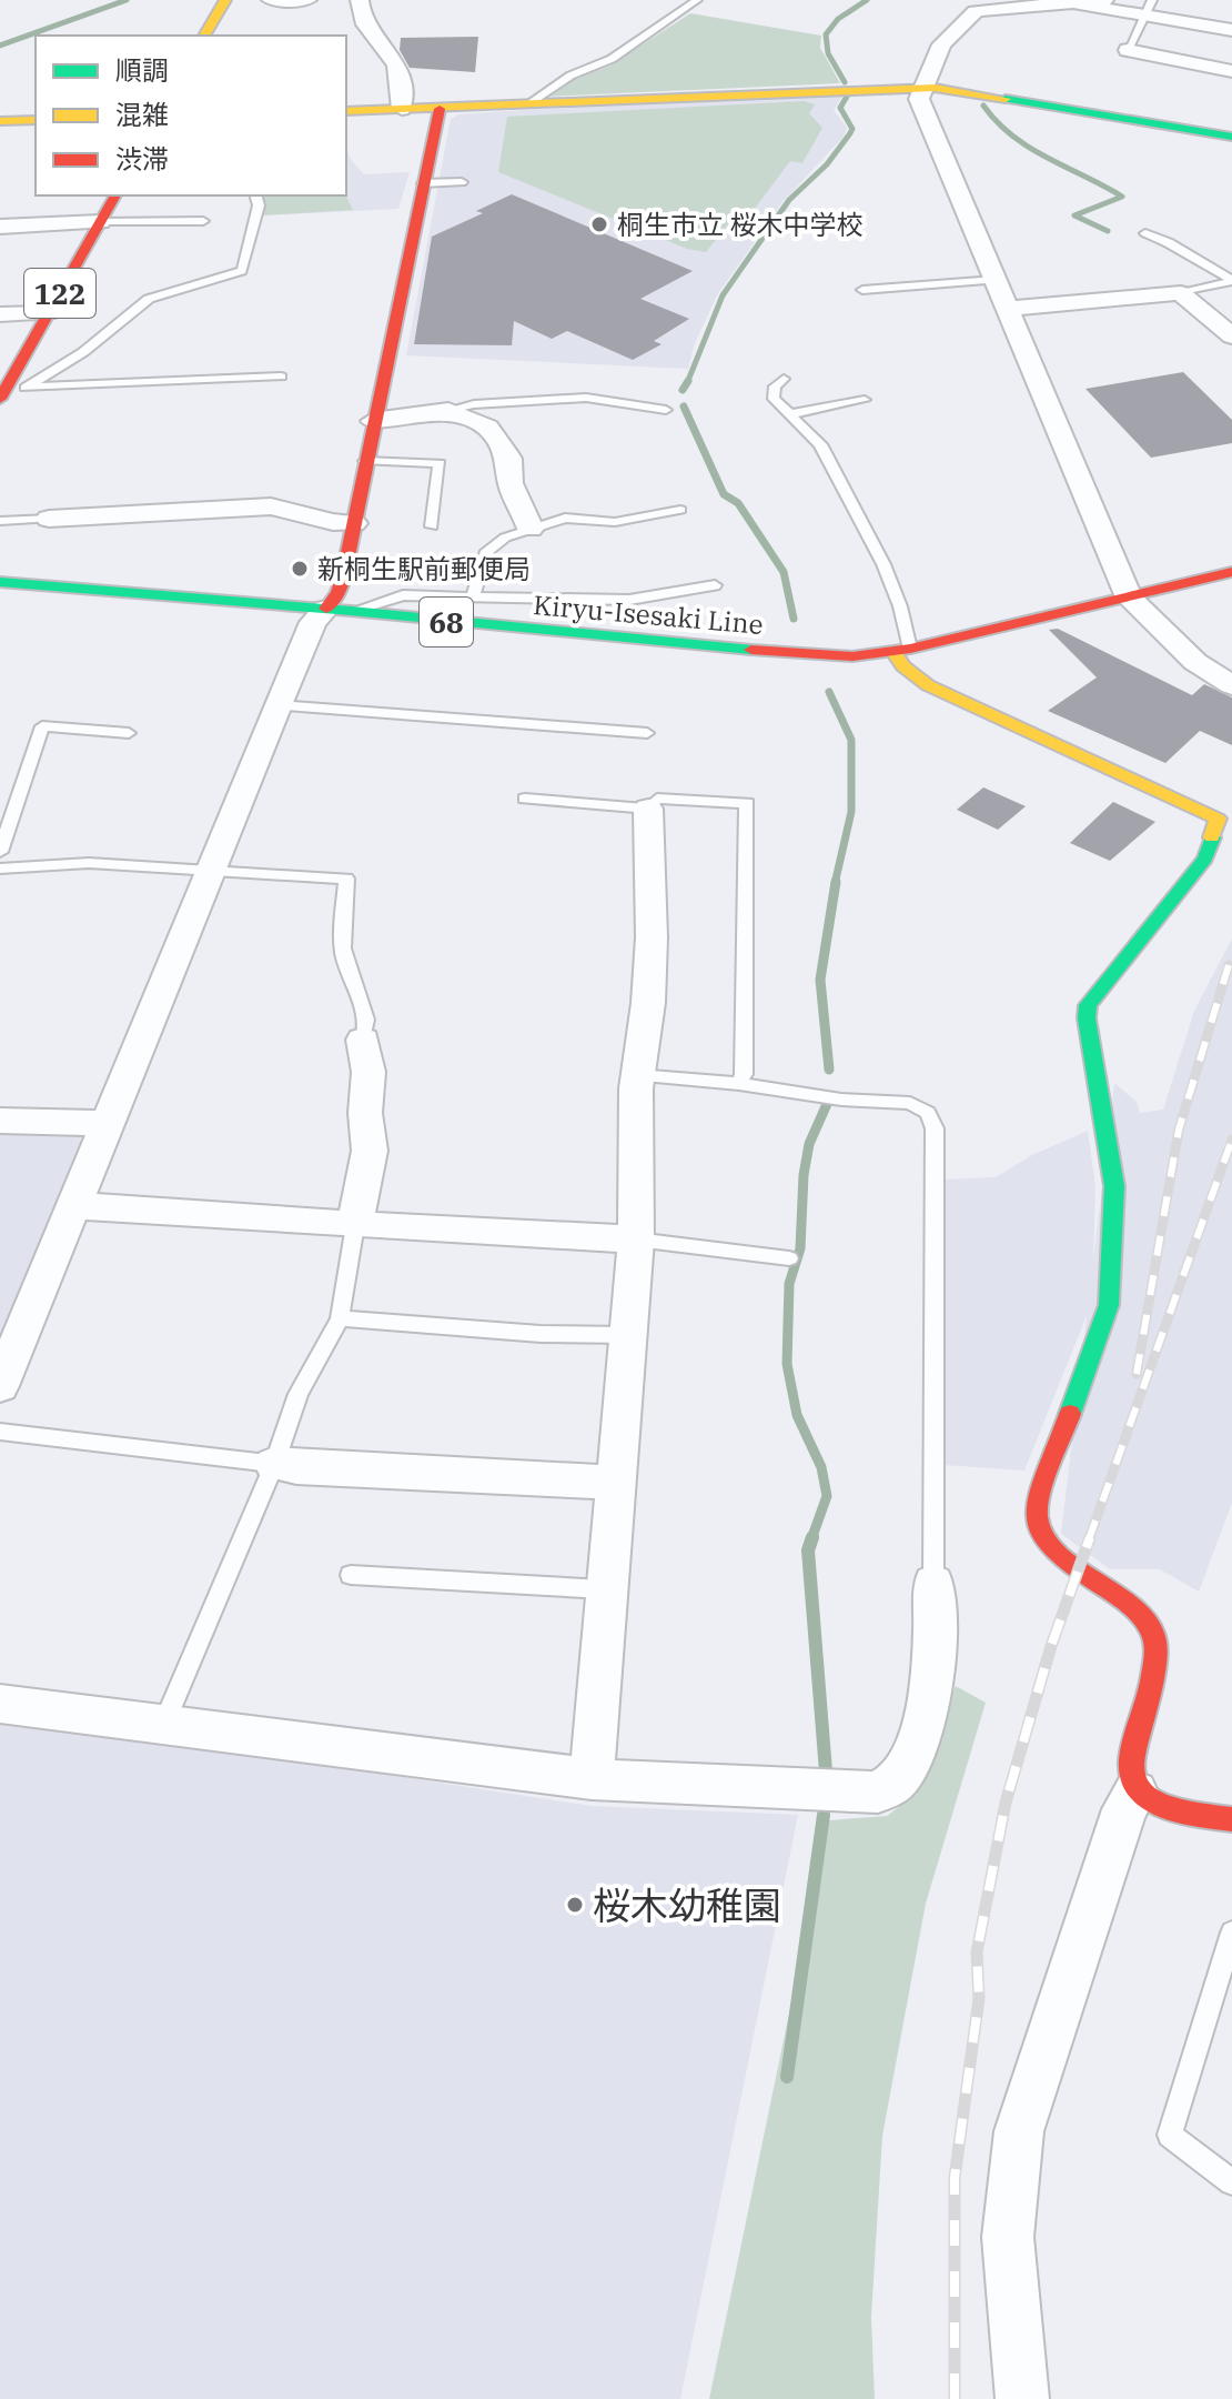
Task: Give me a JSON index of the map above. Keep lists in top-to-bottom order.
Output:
{
  "streets": {
    "main road": ["122", "Kiryu-Isesaki Line", "68"]
  },
  "places": ["桐生市立 桜木中学校", "新桐生駅前郵便局", "桜木幼稚園"],
  "legend": ["順調", "混雑", "渋滞"]
}
